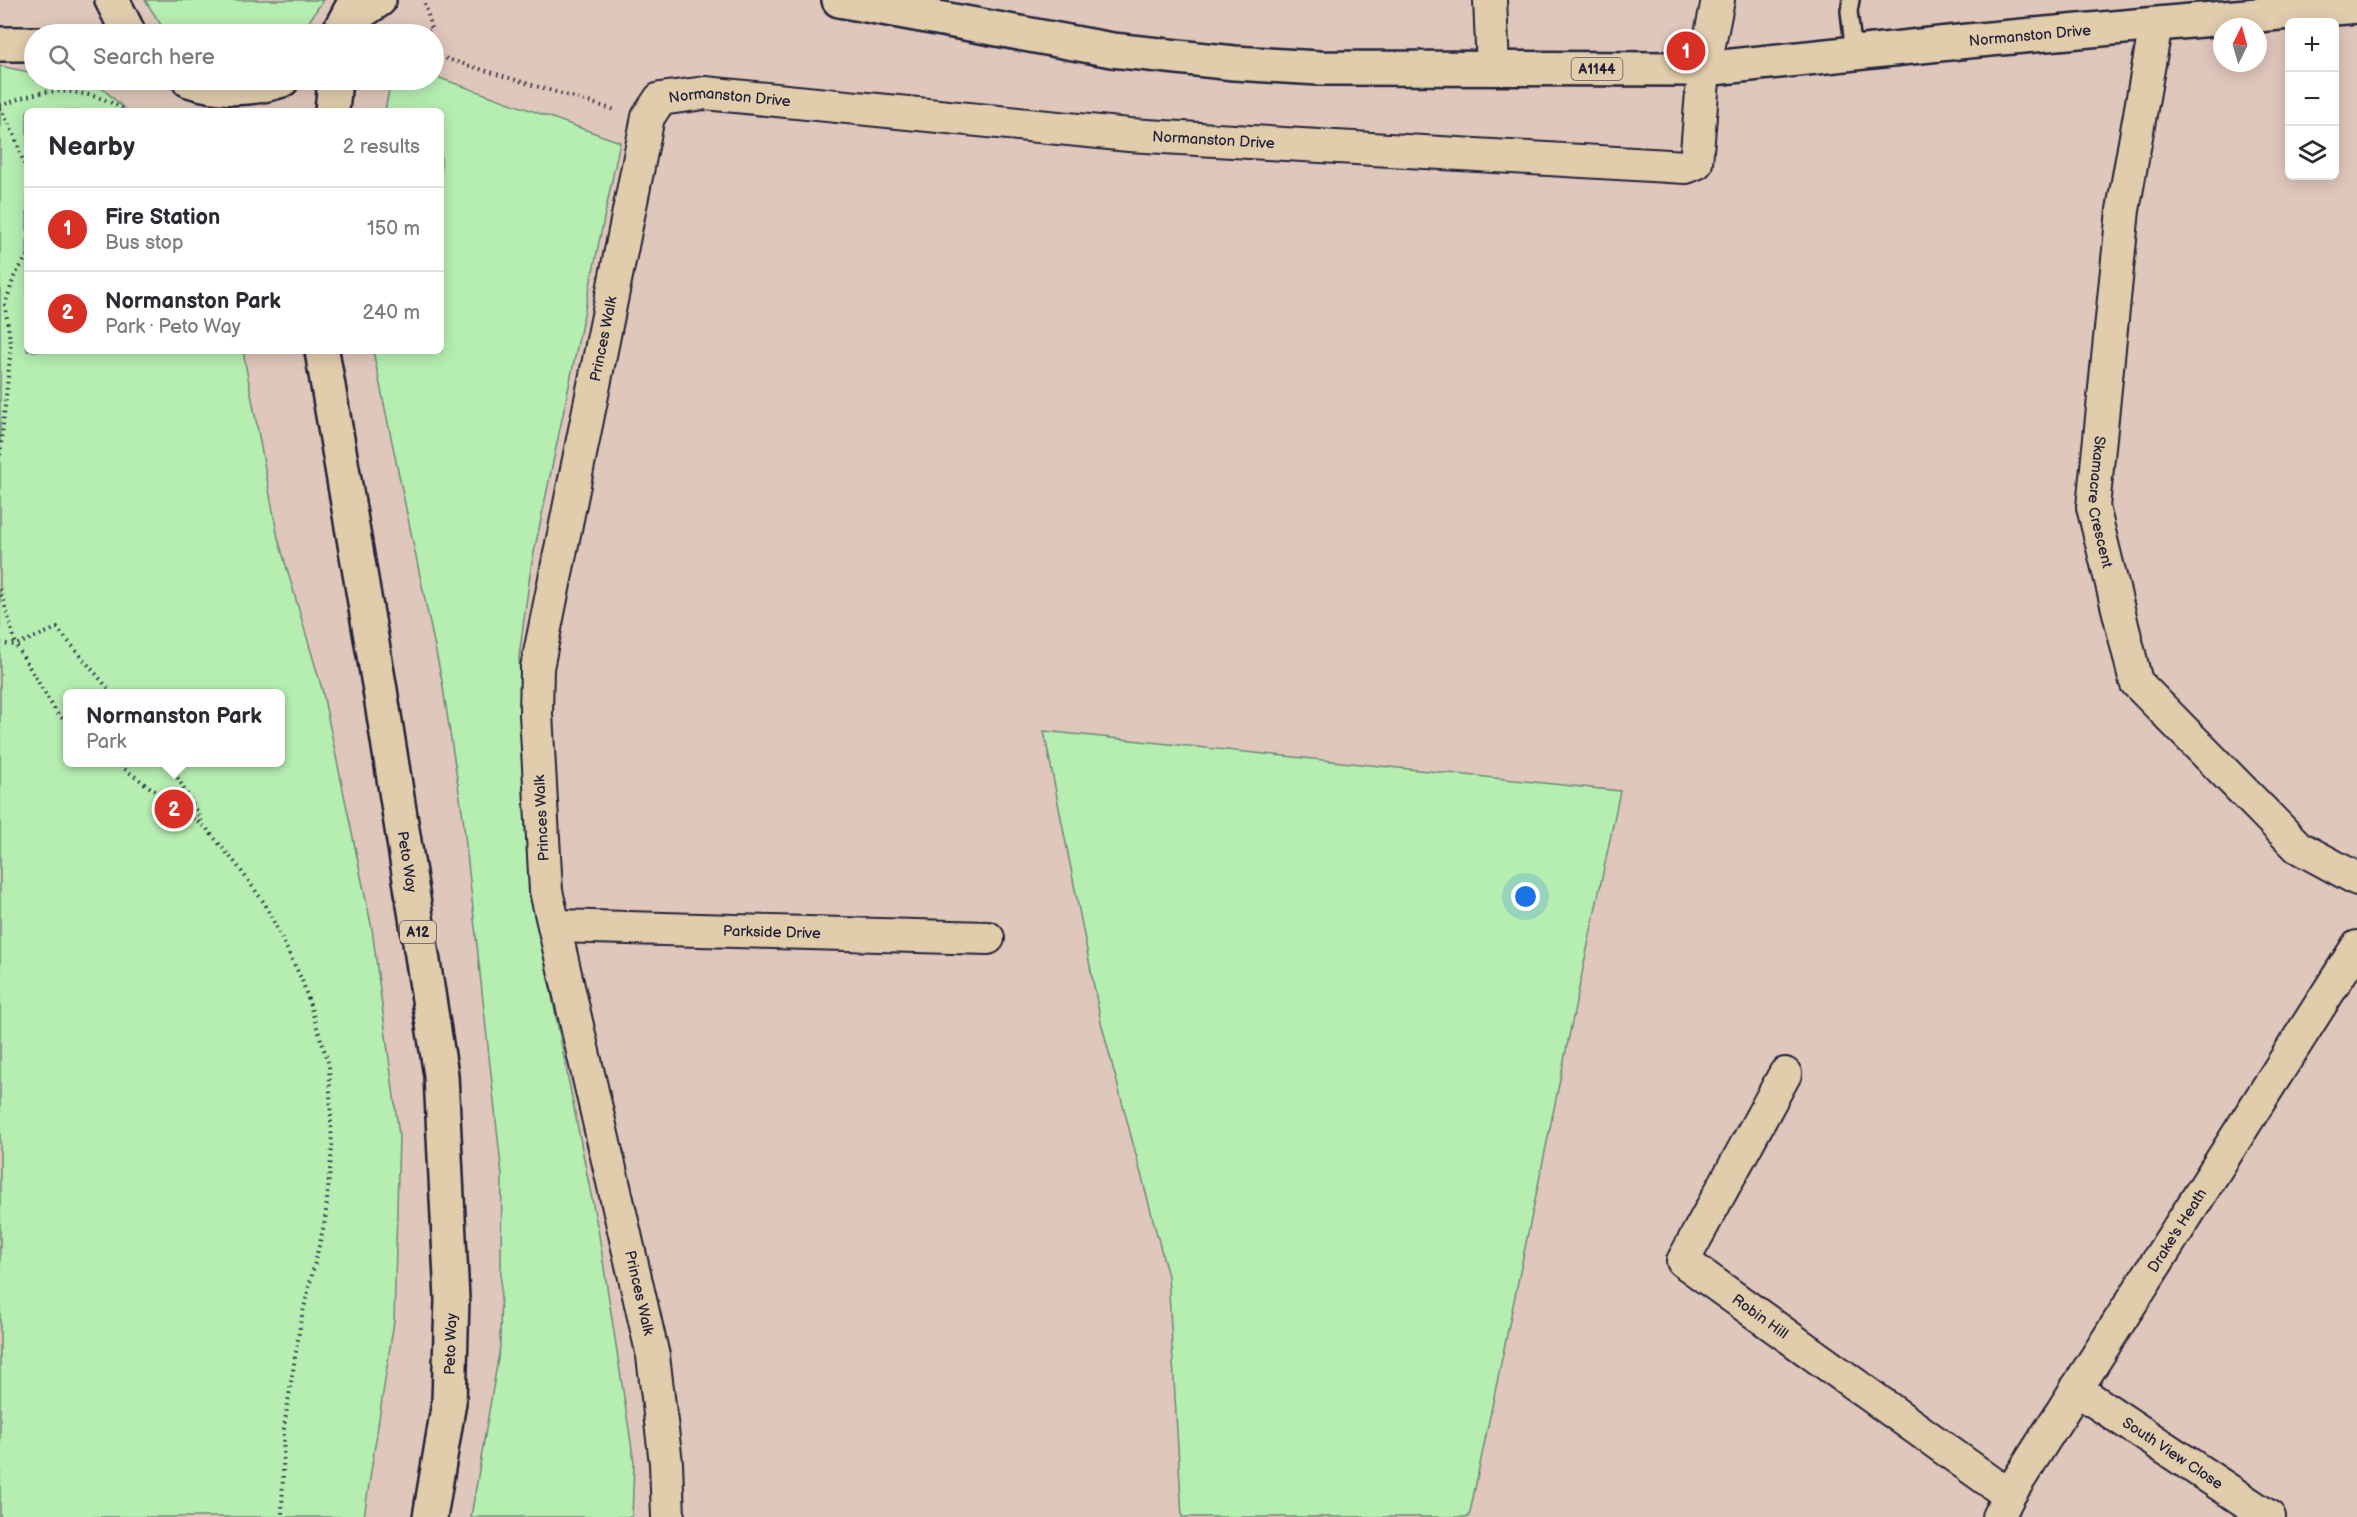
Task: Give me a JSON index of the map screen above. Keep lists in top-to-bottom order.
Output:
{
  "streets": {
    "main road": [
      "Normanston Drive",
      "A1144",
      "Peto Way",
      "A12"
    ],
    "street": [
      "Princes Walk",
      "Skamacre Crescent",
      "Parkside Drive",
      "Drake's Heath",
      "Robin Hill",
      "South View Close"
    ]
  },
  "crossings": [
    ["Normanston Drive", "Princes Walk"],
    ["Normanston Drive", "Skamacre Crescent"],
    ["Princes Walk", "Parkside Drive"],
    ["Drake's Heath", "Robin Hill"],
    ["Drake's Heath", "South View Close"]
  ],
  "north": "top",
  "page": {
    "map_buttons": ["+", "−"],
    "search": "Search here",
    "pins": ["1", "2"],
    "heading": ["Nearby", "2 results"],
    "list": [
      {
        "mark": "1",
        "name": "Fire Station",
        "note": "Bus stop",
        "value": "150 m"
      },
      {
        "mark": "2",
        "name": "Normanston Park",
        "note": "Park · Peto Way",
        "value": "240 m"
      }
    ],
    "popup": ["Normanston Park", "Park"]
  }
}
